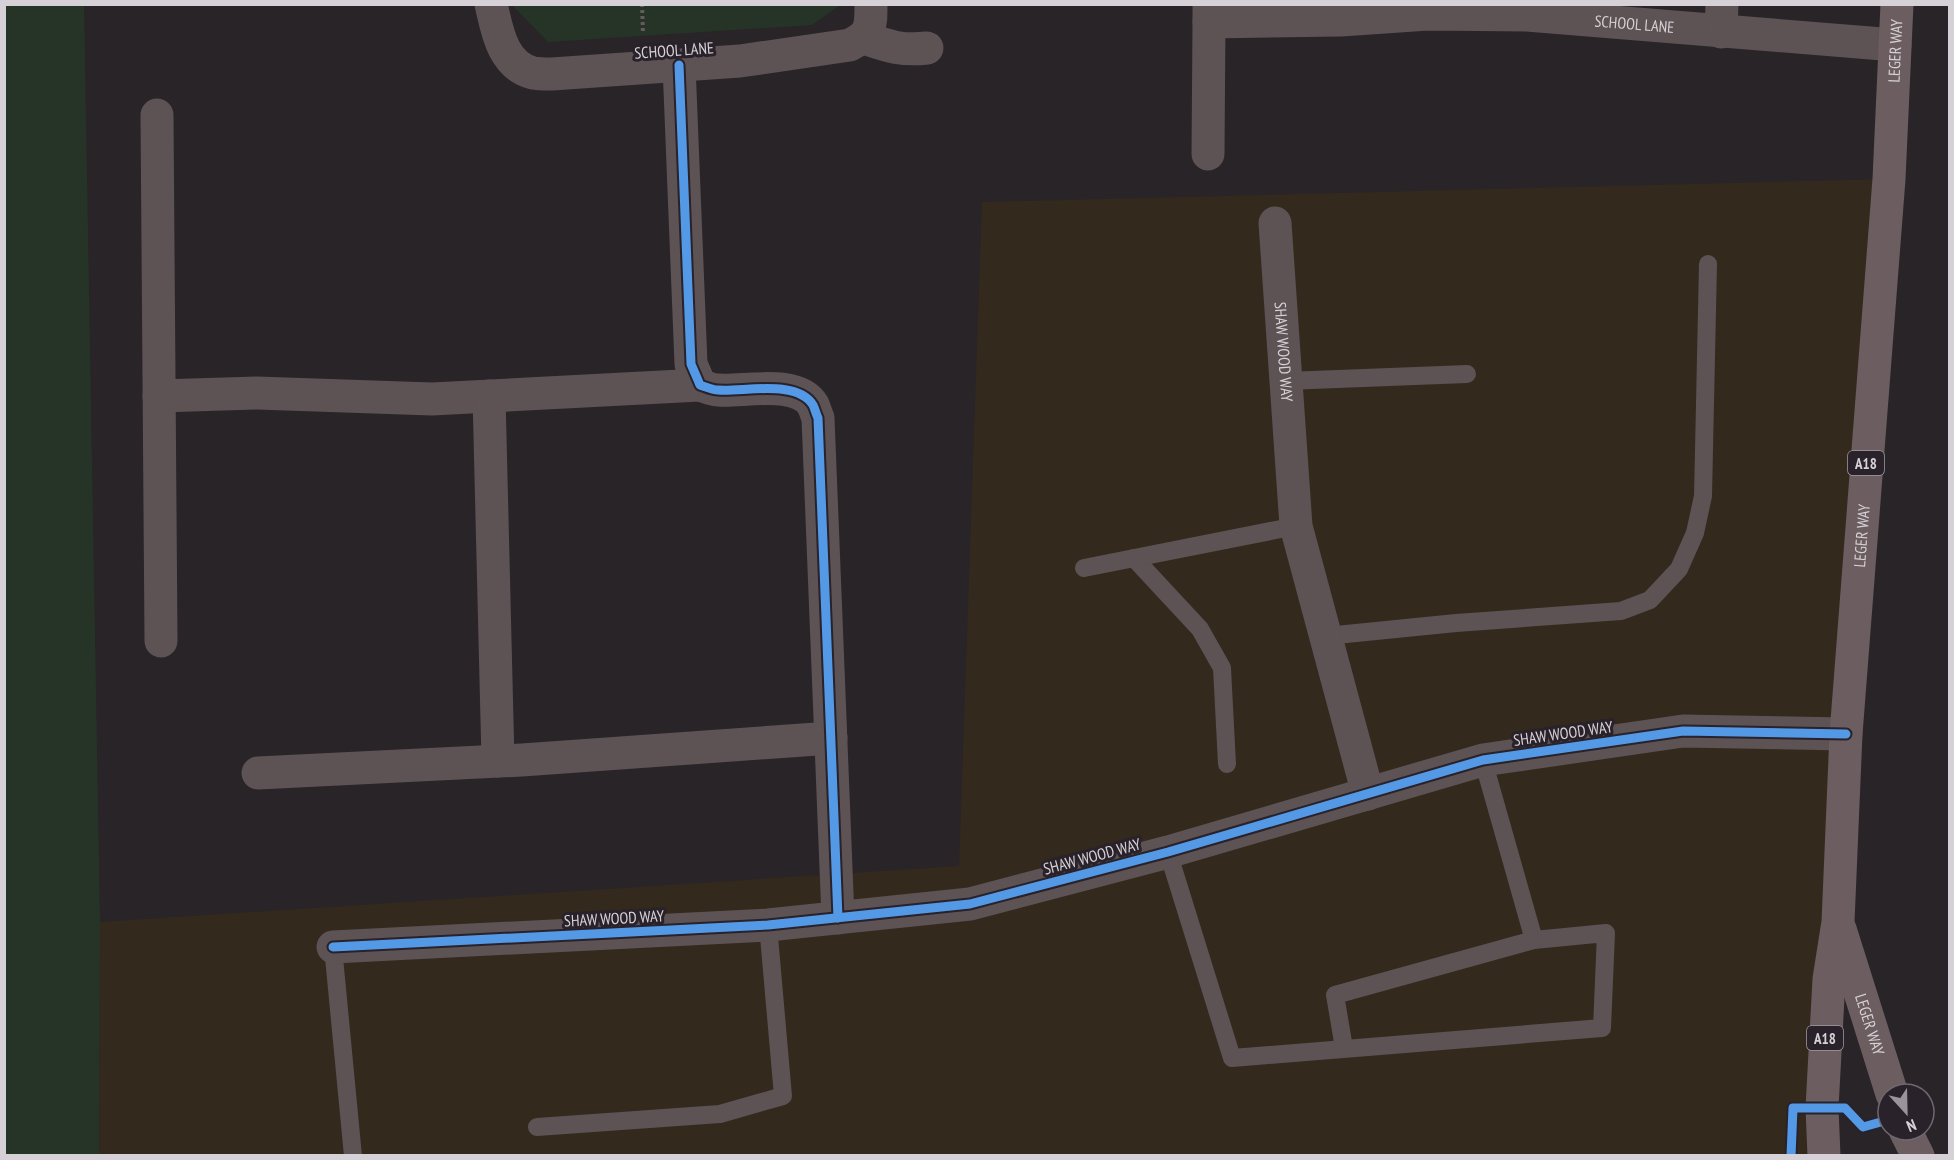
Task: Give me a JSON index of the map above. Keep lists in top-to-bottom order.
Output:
{
  "streets": {
    "highway": ["LEGER WAY", "A18"],
    "street": ["SCHOOL LANE", "SHAW WOOD WAY"]
  },
  "crossings": [
    ["SCHOOL LANE", "LEGER WAY"],
    ["LEGER WAY", "SHAW WOOD WAY"]
  ],
  "north": "bottom"
}
